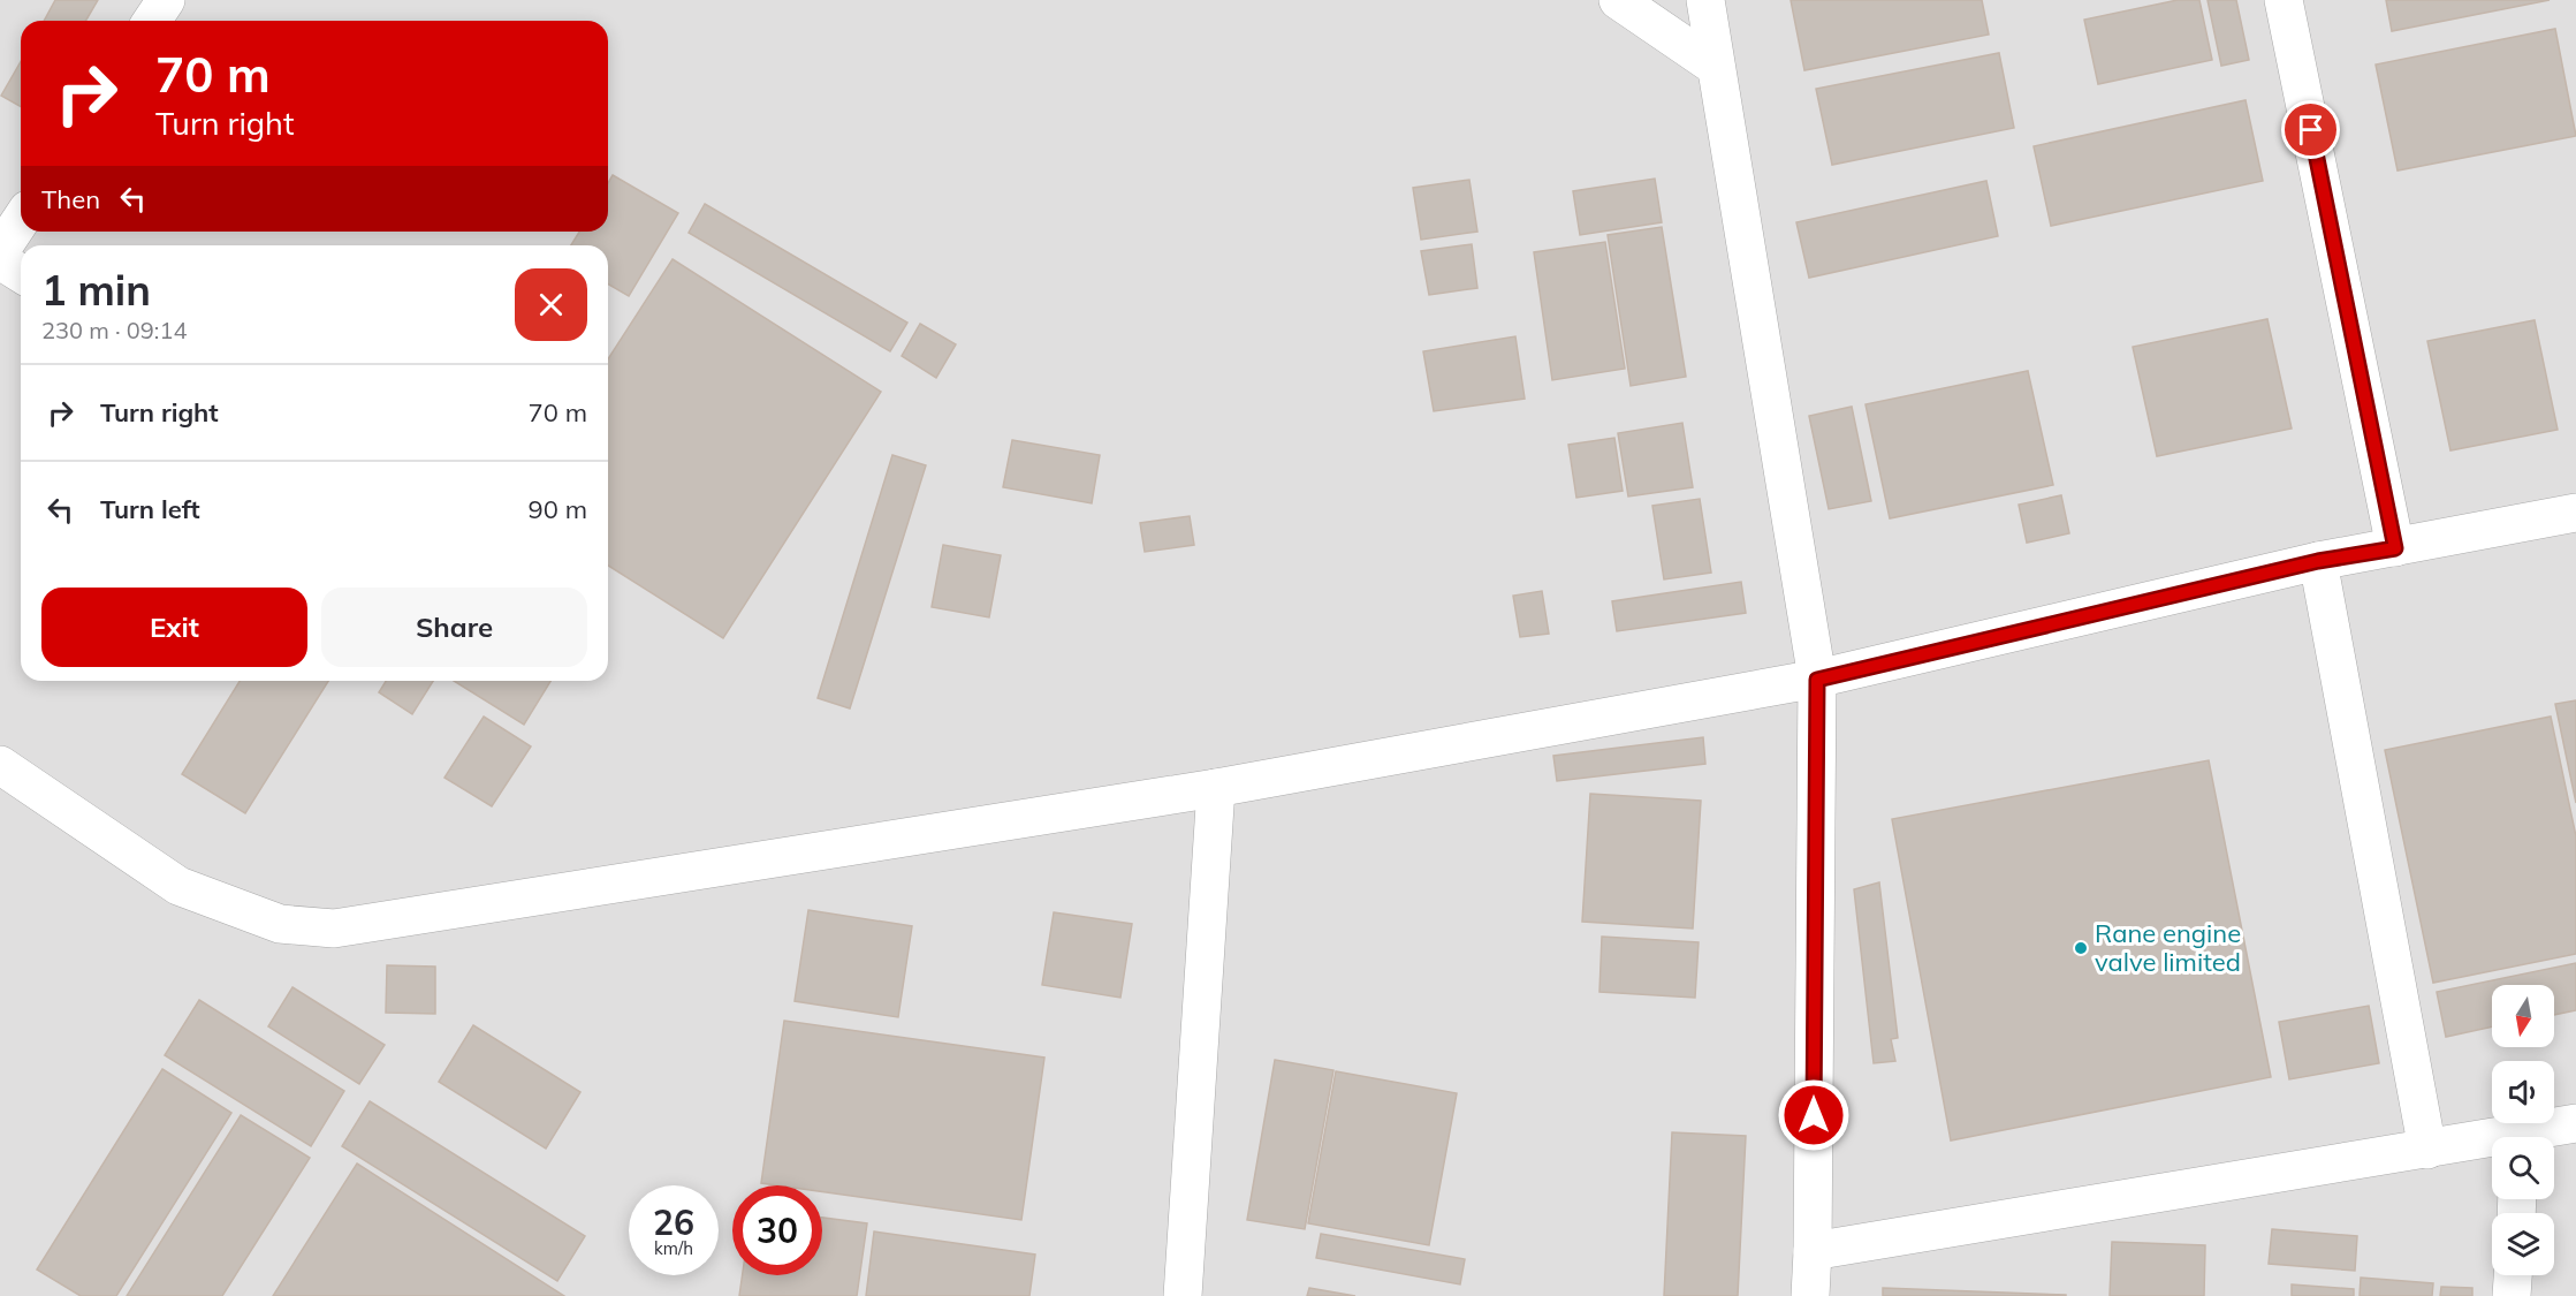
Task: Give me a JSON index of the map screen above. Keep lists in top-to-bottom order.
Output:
{
  "places": ["Rane engine valve limited"],
  "north": "bottom",
  "page": {
    "turn": ["70 m", "Turn right"],
    "then": "Then",
    "heading": ["1 min", "230 m · 09:14"],
    "list": [
      {
        "name": "Turn right",
        "value": "70 m"
      },
      {
        "name": "Turn left",
        "value": "90 m"
      }
    ],
    "buttons": ["Exit", "Share"],
    "speed": "26 km/h",
    "limit": "30"
  }
}
